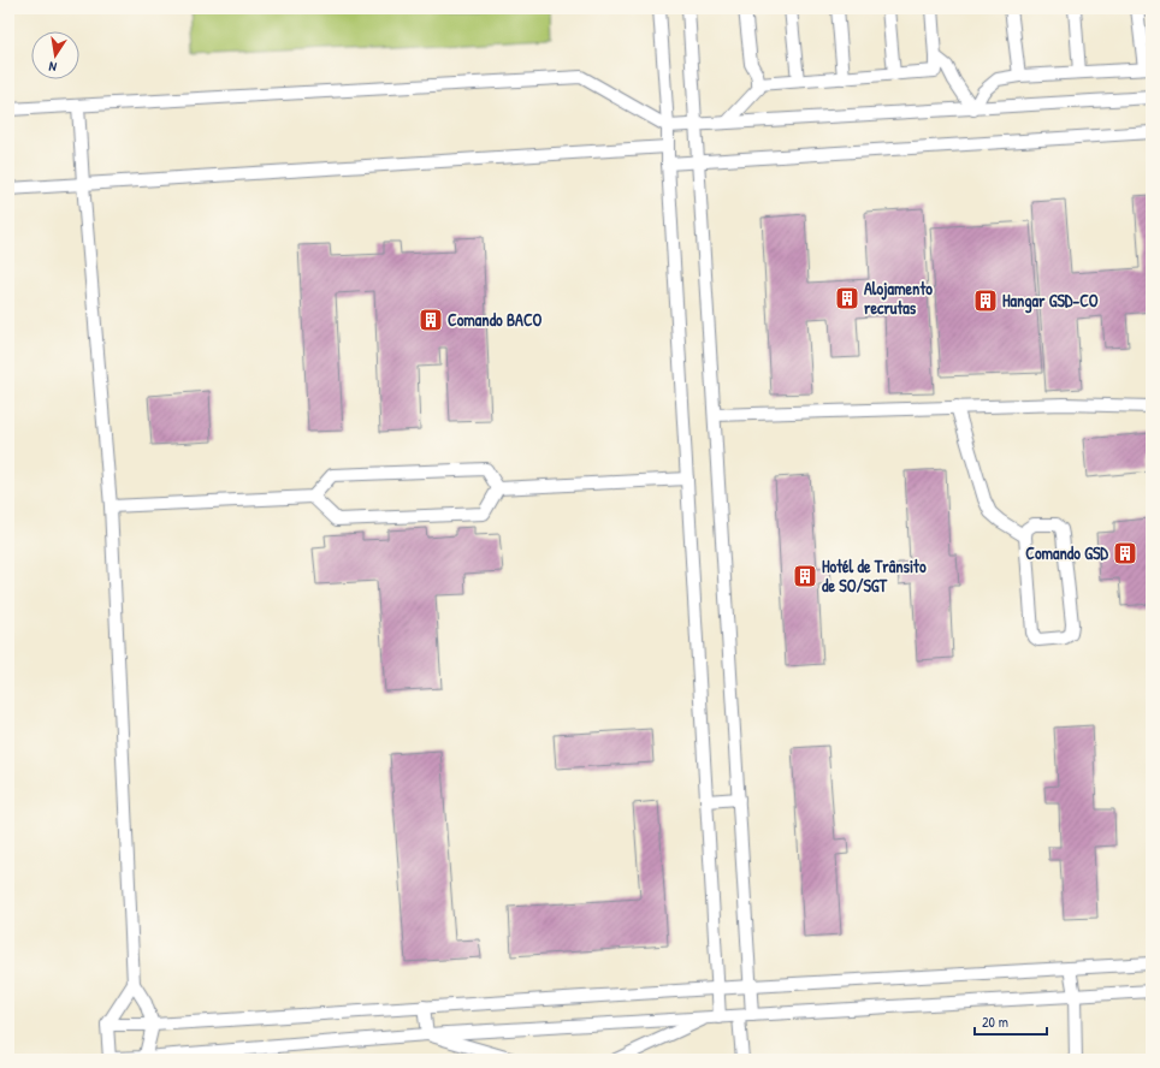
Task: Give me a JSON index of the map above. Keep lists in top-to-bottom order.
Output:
{
  "places": {
    "building": [
      "Alojamento recrutas",
      "Hangar GSD-CO",
      "Comando BACO",
      "Comando GSD",
      "Hotél de Trânsito de SO/SGT"
    ]
  },
  "scale_bar": "20 m",
  "north": "bottom"
}
